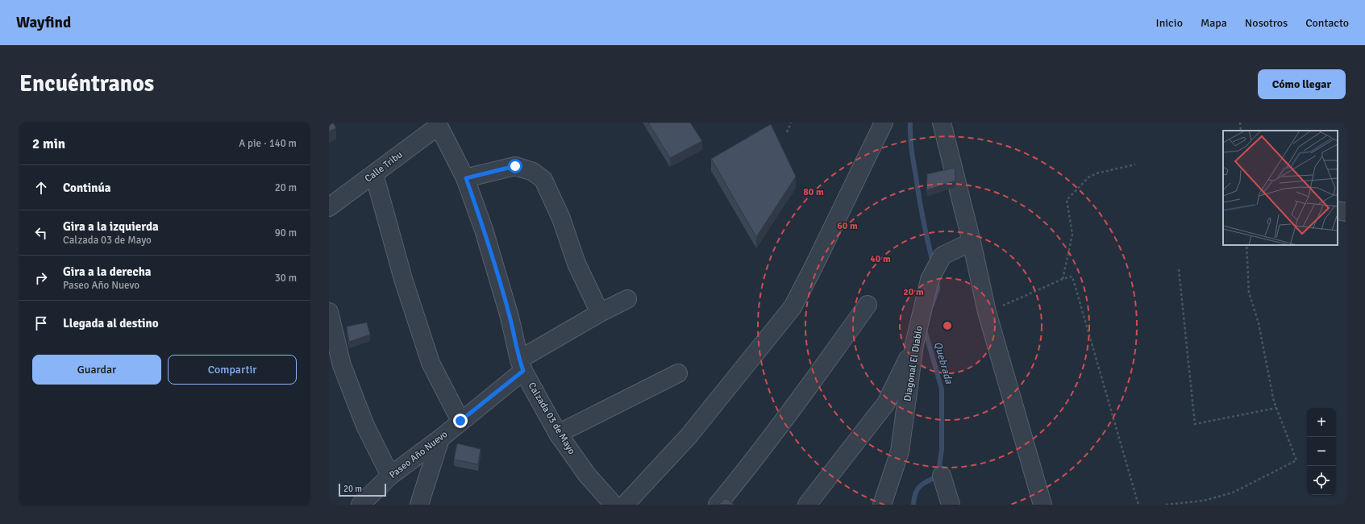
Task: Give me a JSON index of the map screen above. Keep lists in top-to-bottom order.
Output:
{
  "streets": {
    "street": [
      "Calle Tribu",
      "Diagonal El Diablo",
      "Calzada 03 de Mayo",
      "Paseo Año Nuevo"
    ]
  },
  "crossings": [
    ["Calle Tribu", "Calzada 03 de Mayo"],
    ["Calzada 03 de Mayo", "Paseo Año Nuevo"]
  ],
  "water": ["Quebrada"],
  "scale_bar": "20 m",
  "page": {
    "header": "Wayfind",
    "nav": [
      "Inicio",
      "Mapa",
      "Nosotros",
      "Contacto"
    ],
    "buttons": [
      "Cómo llegar",
      ["Guardar", "Compartir"]
    ],
    "title": "Encuéntranos",
    "heading": ["2 min", "A pie · 140 m"],
    "list": [
      ["Continúa", "20 m"],
      ["Gira a la izquierda", "Calzada 03 de Mayo", "90 m"],
      ["Gira a la derecha", "Paseo Año Nuevo", "30 m"],
      "Llegada al destino"
    ],
    "map_buttons": ["+", "−"],
    "scale": "20 m"
  },
  "rings": [
    "80 m",
    "60 m",
    "40 m",
    "20 m"
  ]
}
